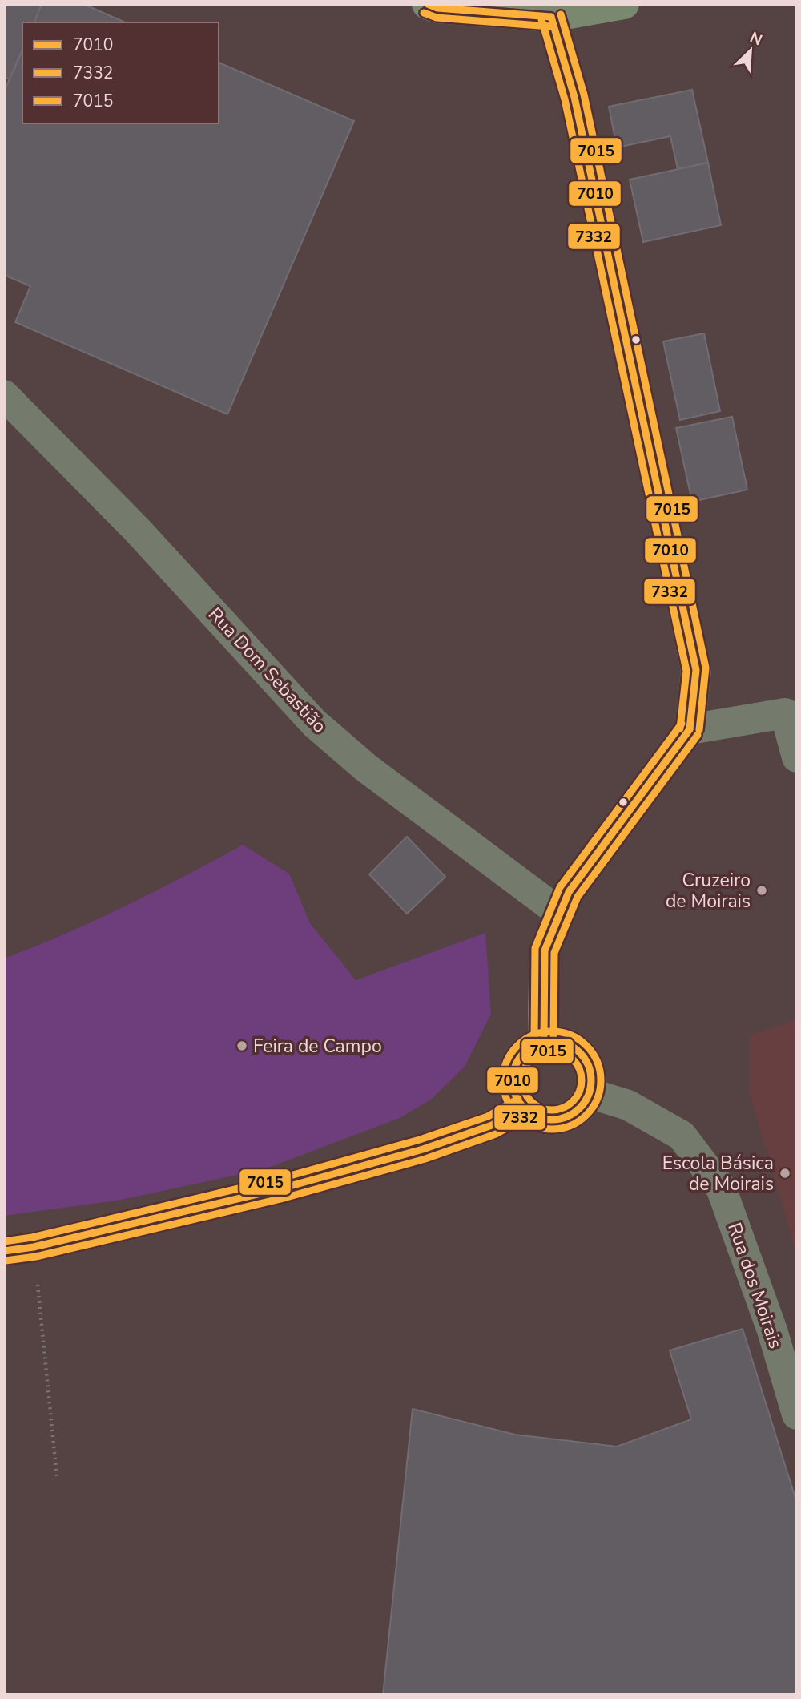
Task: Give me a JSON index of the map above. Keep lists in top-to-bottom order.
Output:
{
  "streets": {
    "street": ["Rua Dom Sebastião", "Rua dos Moirais"]
  },
  "places": ["Cruzeiro de Moirais", "Feira de Campo", "Escola Básica de Moirais"],
  "lines": ["transit line 7010", "transit line 7332", "transit line 7015"],
  "legend": ["7010", "7332", "7015"],
  "north": "top right"
}
